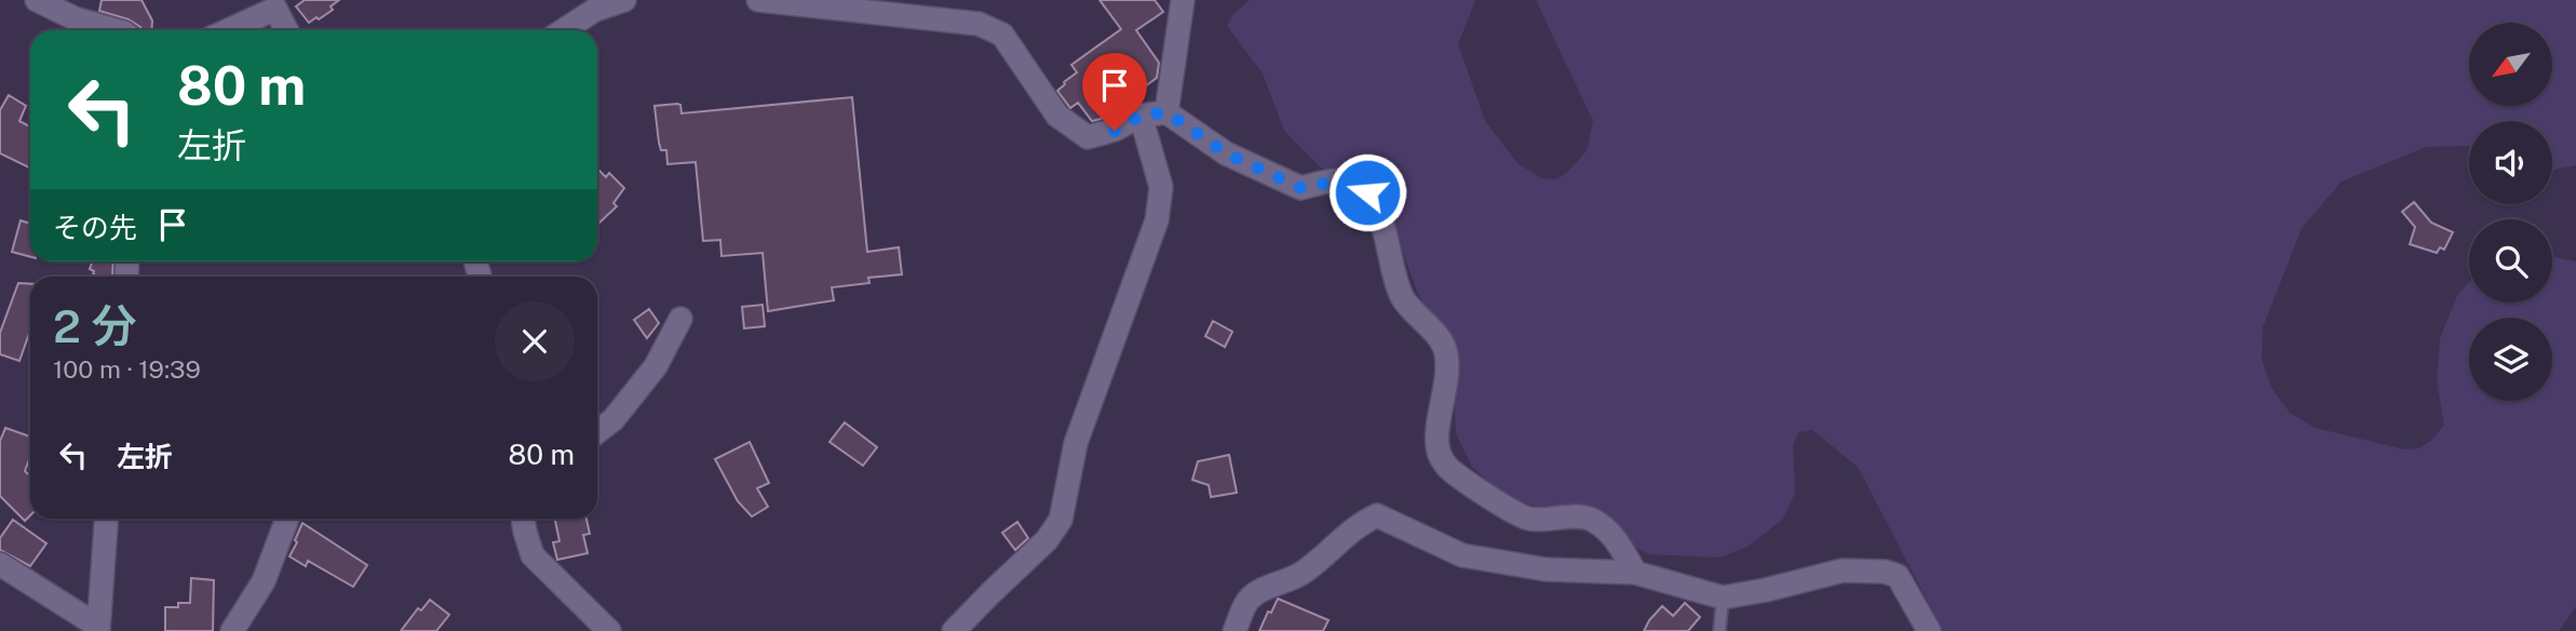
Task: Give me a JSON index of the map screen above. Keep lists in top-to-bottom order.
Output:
{
  "north": "bottom left",
  "page": {
    "turn": ["80 m", "左折"],
    "then": "その先",
    "heading": ["2 分", "100 m · 19:39"],
    "list": [
      {
        "name": "左折",
        "value": "80 m"
      }
    ]
  }
}
